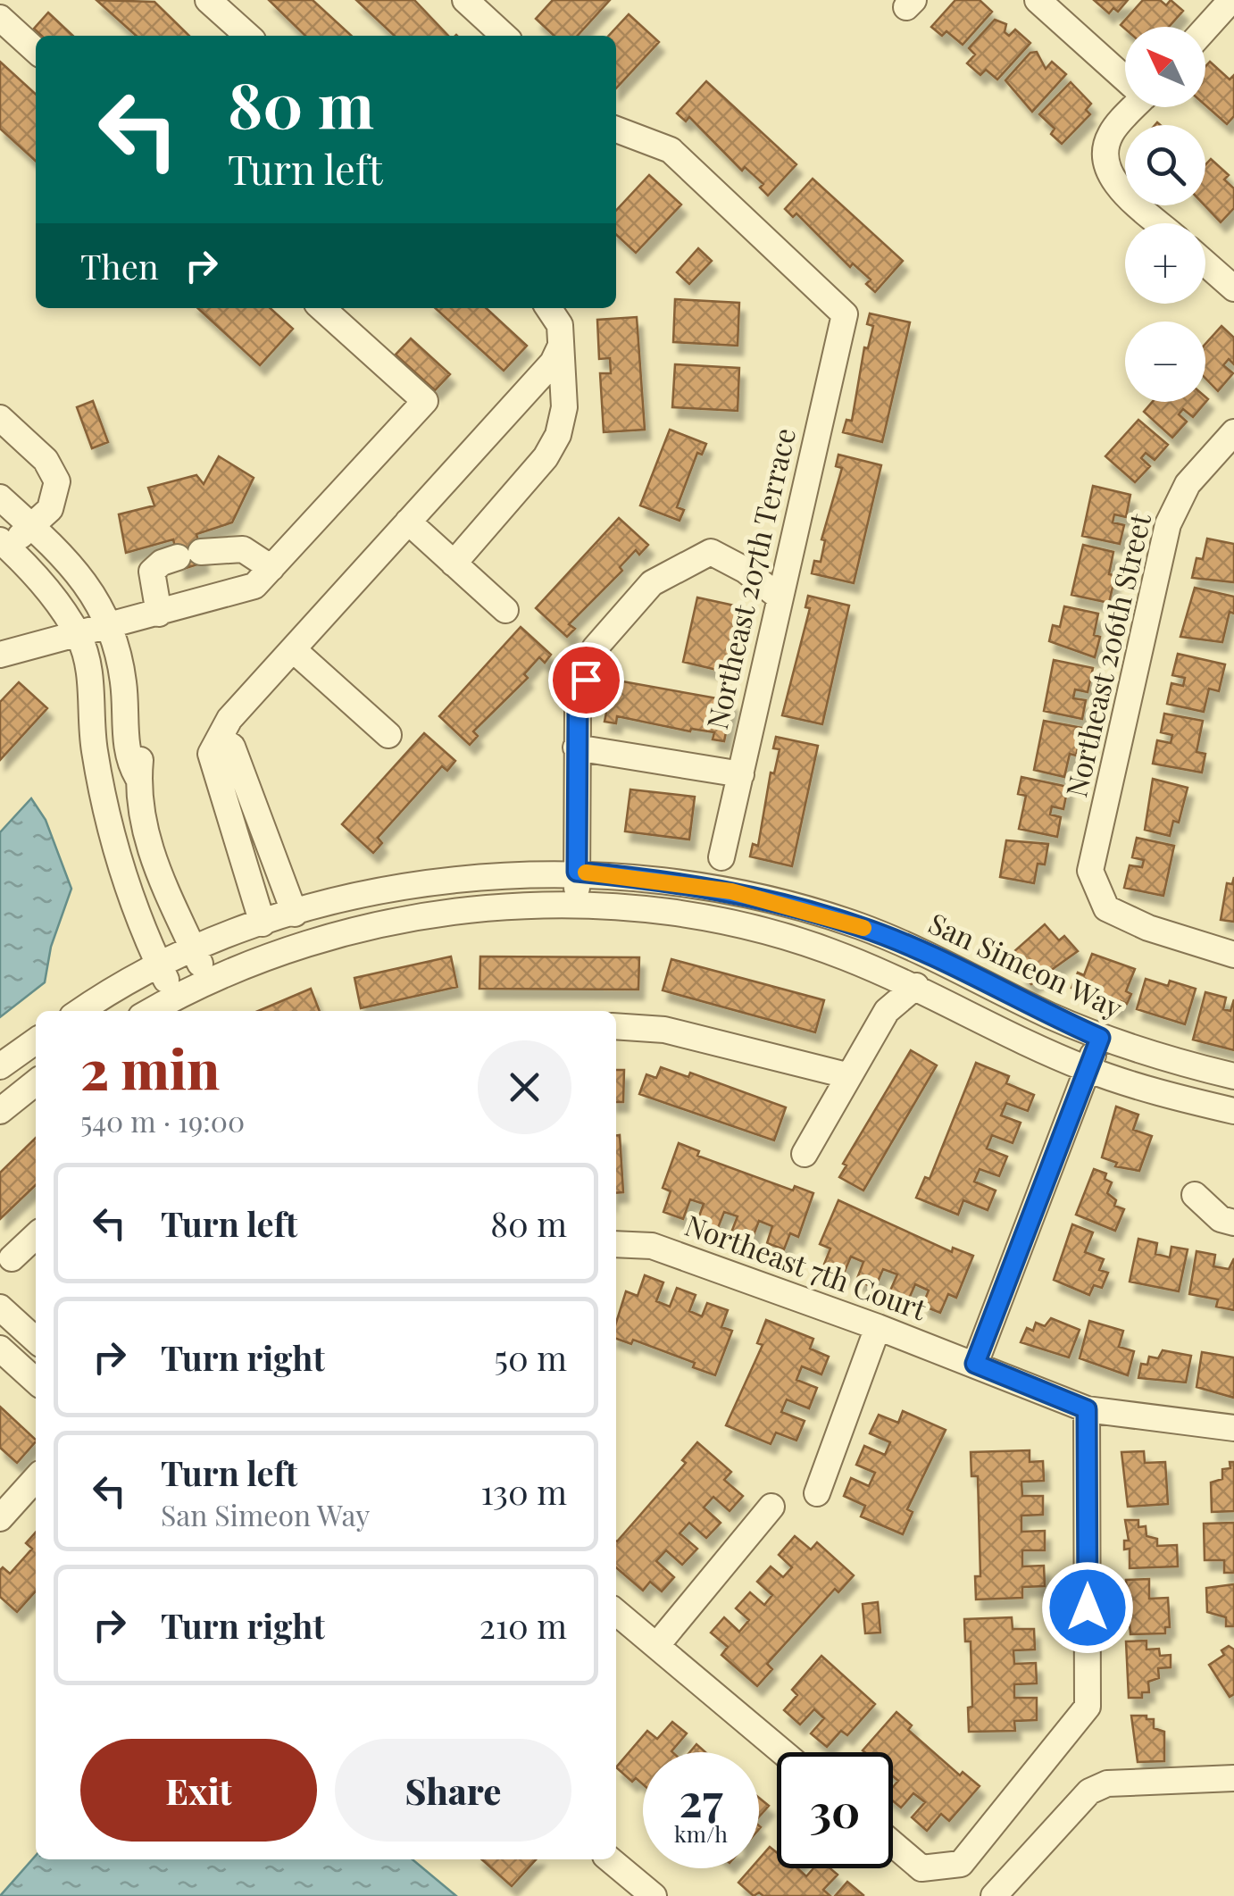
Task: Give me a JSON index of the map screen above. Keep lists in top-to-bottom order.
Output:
{
  "streets": {
    "street": [
      "Northeast 207th Terrace",
      "Northeast 206th Street",
      "San Simeon Way",
      "Northeast 7th Court"
    ]
  },
  "north": "top left",
  "page": {
    "map_buttons": ["+", "−"],
    "turn": ["80 m", "Turn left"],
    "then": "Then",
    "heading": ["2 min", "540 m · 19:00"],
    "list": [
      {
        "name": "Turn left",
        "value": "80 m"
      },
      {
        "name": "Turn right",
        "value": "50 m"
      },
      {
        "name": "Turn left",
        "note": "San Simeon Way",
        "value": "130 m"
      },
      {
        "name": "Turn right",
        "value": "210 m"
      }
    ],
    "buttons": ["Exit", "Share"],
    "speed": "27 km/h",
    "limit": "30"
  }
}
